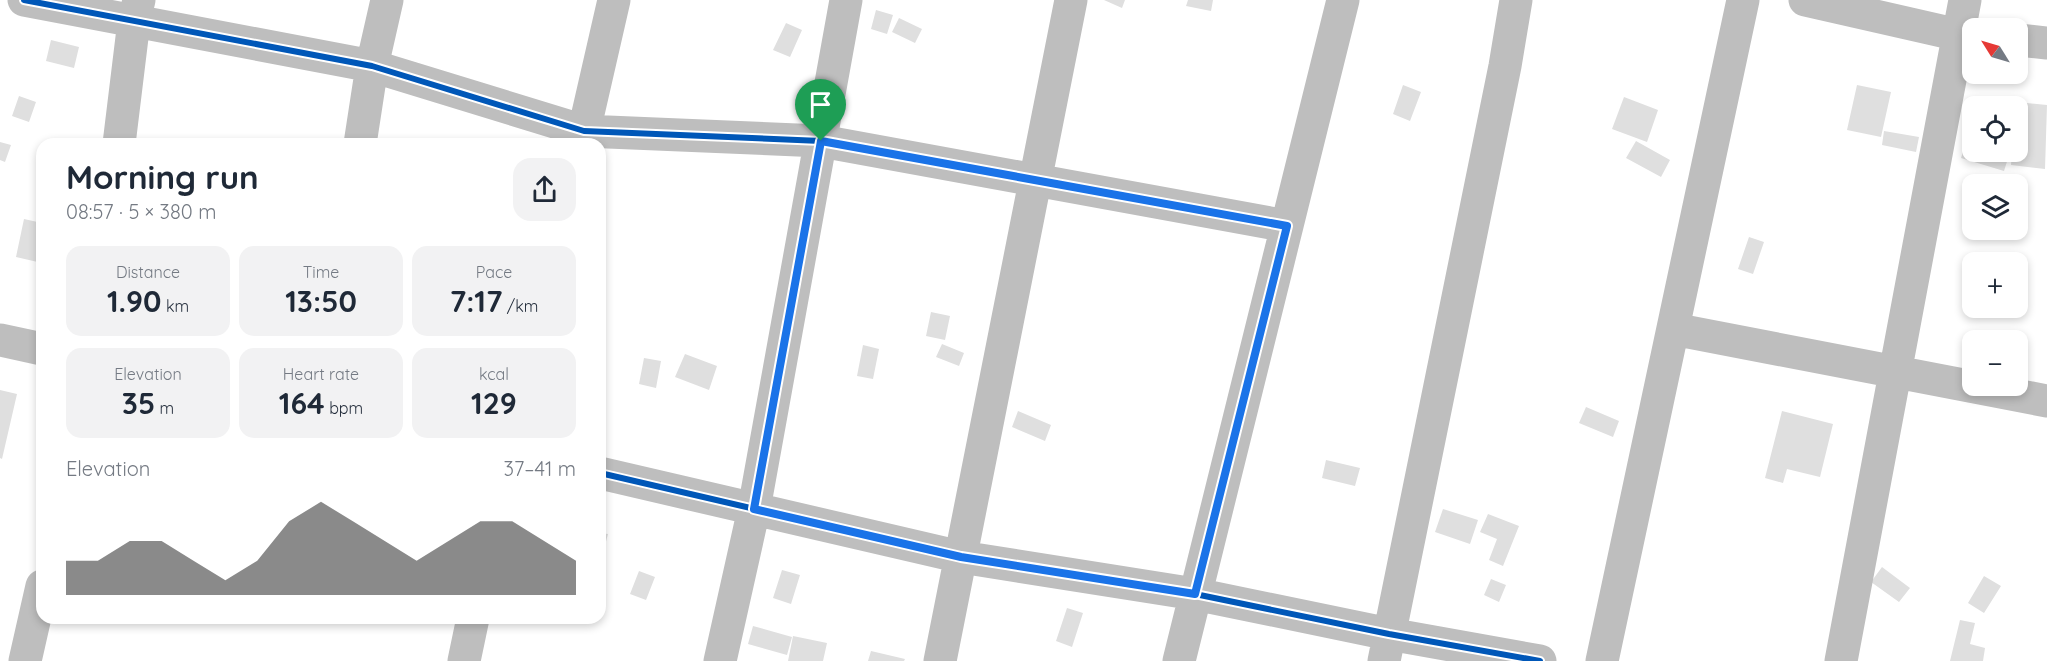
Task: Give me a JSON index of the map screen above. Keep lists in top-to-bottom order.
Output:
{
  "north": "top left",
  "page": {
    "map_buttons": ["+", "−"],
    "heading": ["Morning run", "08:57 · 5 × 380 m"],
    "stats": [
      ["Distance", "1.90 km"],
      ["Time", "13:50"],
      ["Pace", "7:17 /km"],
      ["Elevation", "35 m"],
      ["Heart rate", "164 bpm"],
      ["kcal", "129"]
    ],
    "chart": ["Elevation", "37–41 m"]
  }
}
